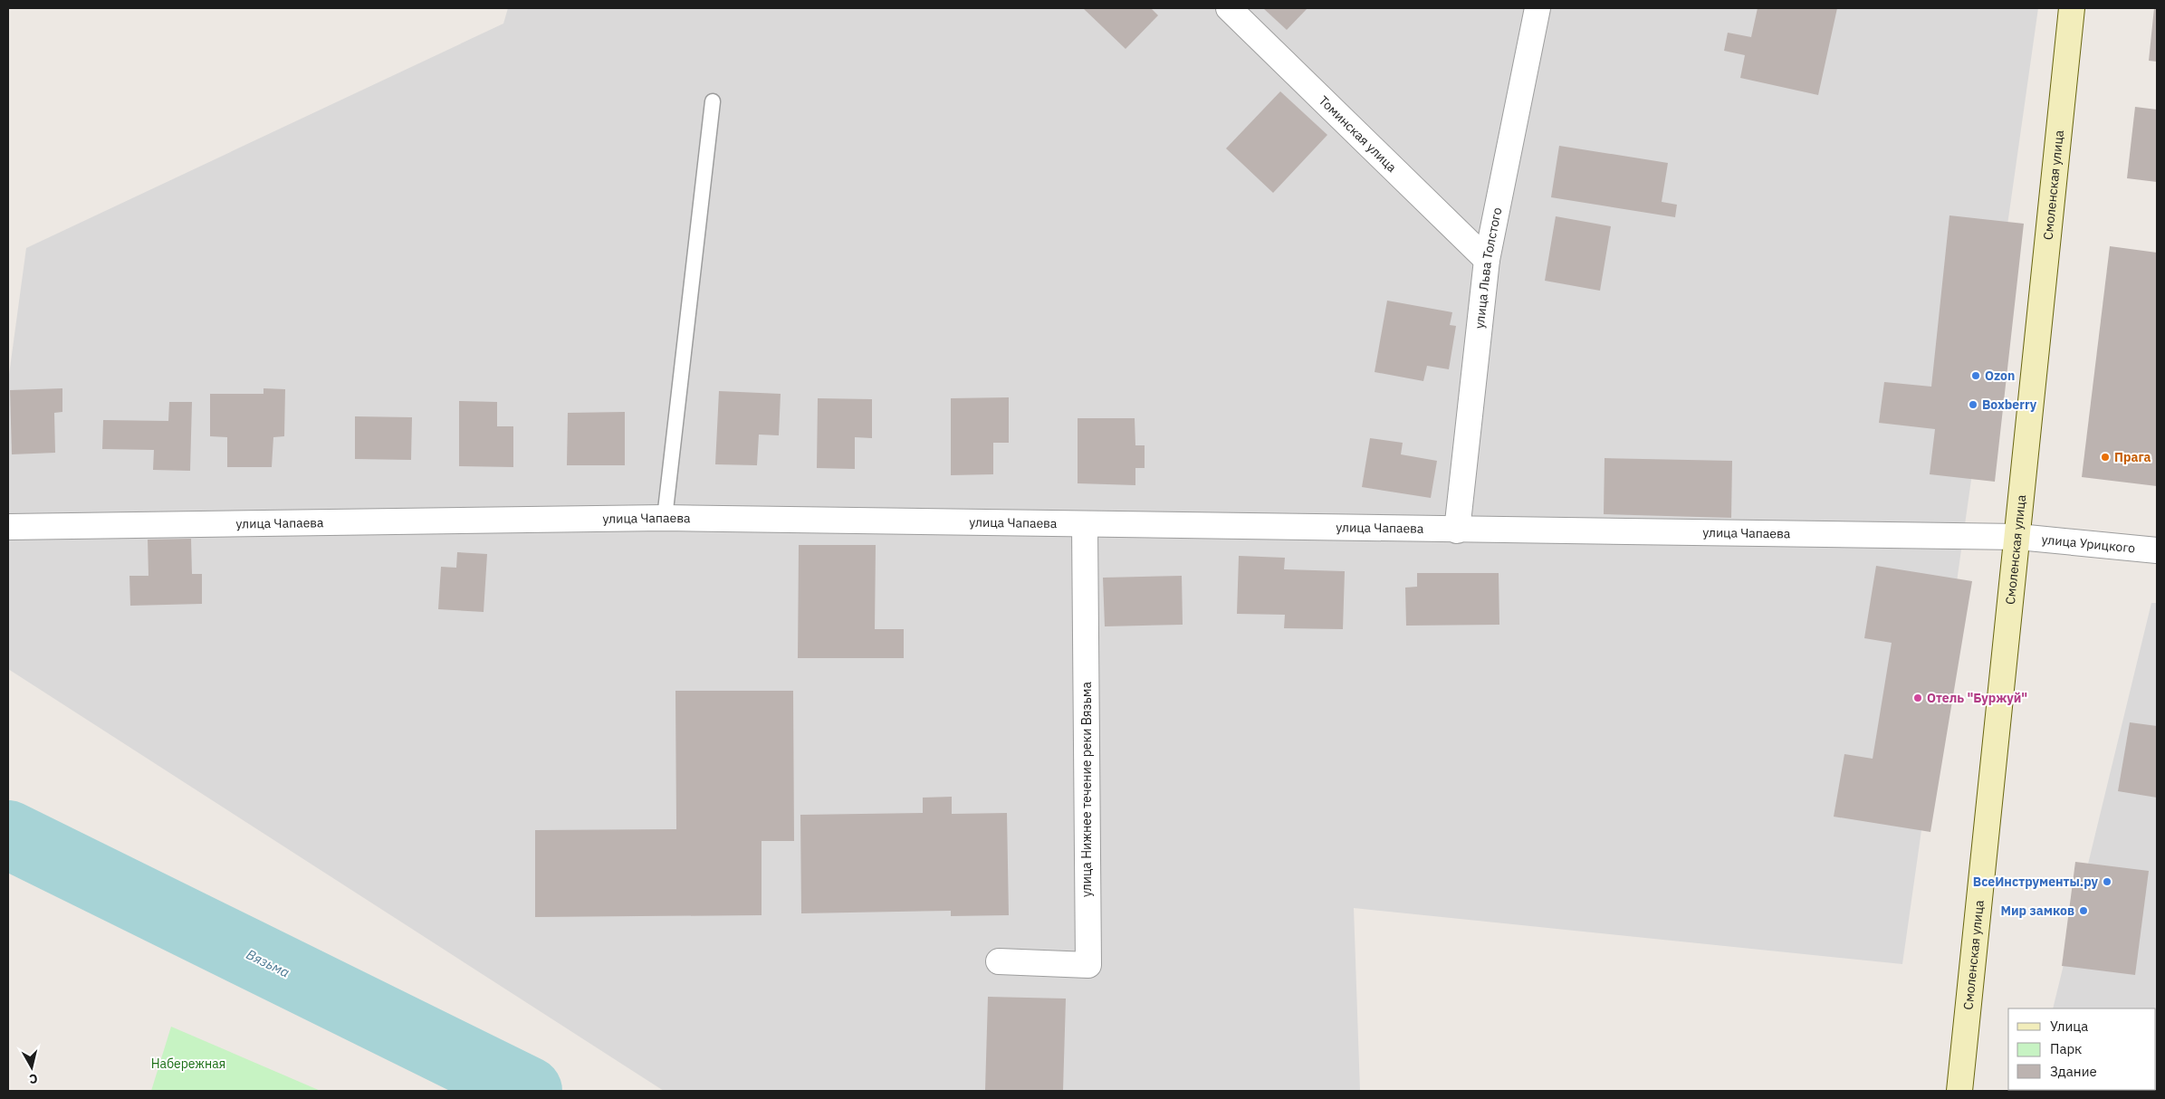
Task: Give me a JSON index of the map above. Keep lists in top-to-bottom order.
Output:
{
  "streets": {
    "main road": ["Смоленская улица"],
    "street": [
      "Томинская улица",
      "улица Льва Толстого",
      "улица Чапаева",
      "улица Урицкого",
      "улица Нижнее течение реки Вязьма"
    ]
  },
  "crossings": [
    ["Томинская улица", "улица Льва Толстого"],
    ["Смоленская улица", "улица Чапаева"],
    ["Смоленская улица", "улица Урицкого"],
    ["улица Льва Толстого", "улица Чапаева"],
    ["улица Чапаева", "улица Урицкого"],
    ["улица Чапаева", "улица Нижнее течение реки Вязьма"]
  ],
  "water": ["Вязьма"],
  "parks": ["Набережная"],
  "places": [
    "Ozon",
    "Boxberry",
    "Прага",
    "Отель \"Буржуй\"",
    "ВсеИнструменты.ру",
    "Мир замков"
  ],
  "legend": ["Улица", "Парк", "Здание"],
  "north": "bottom"
}
